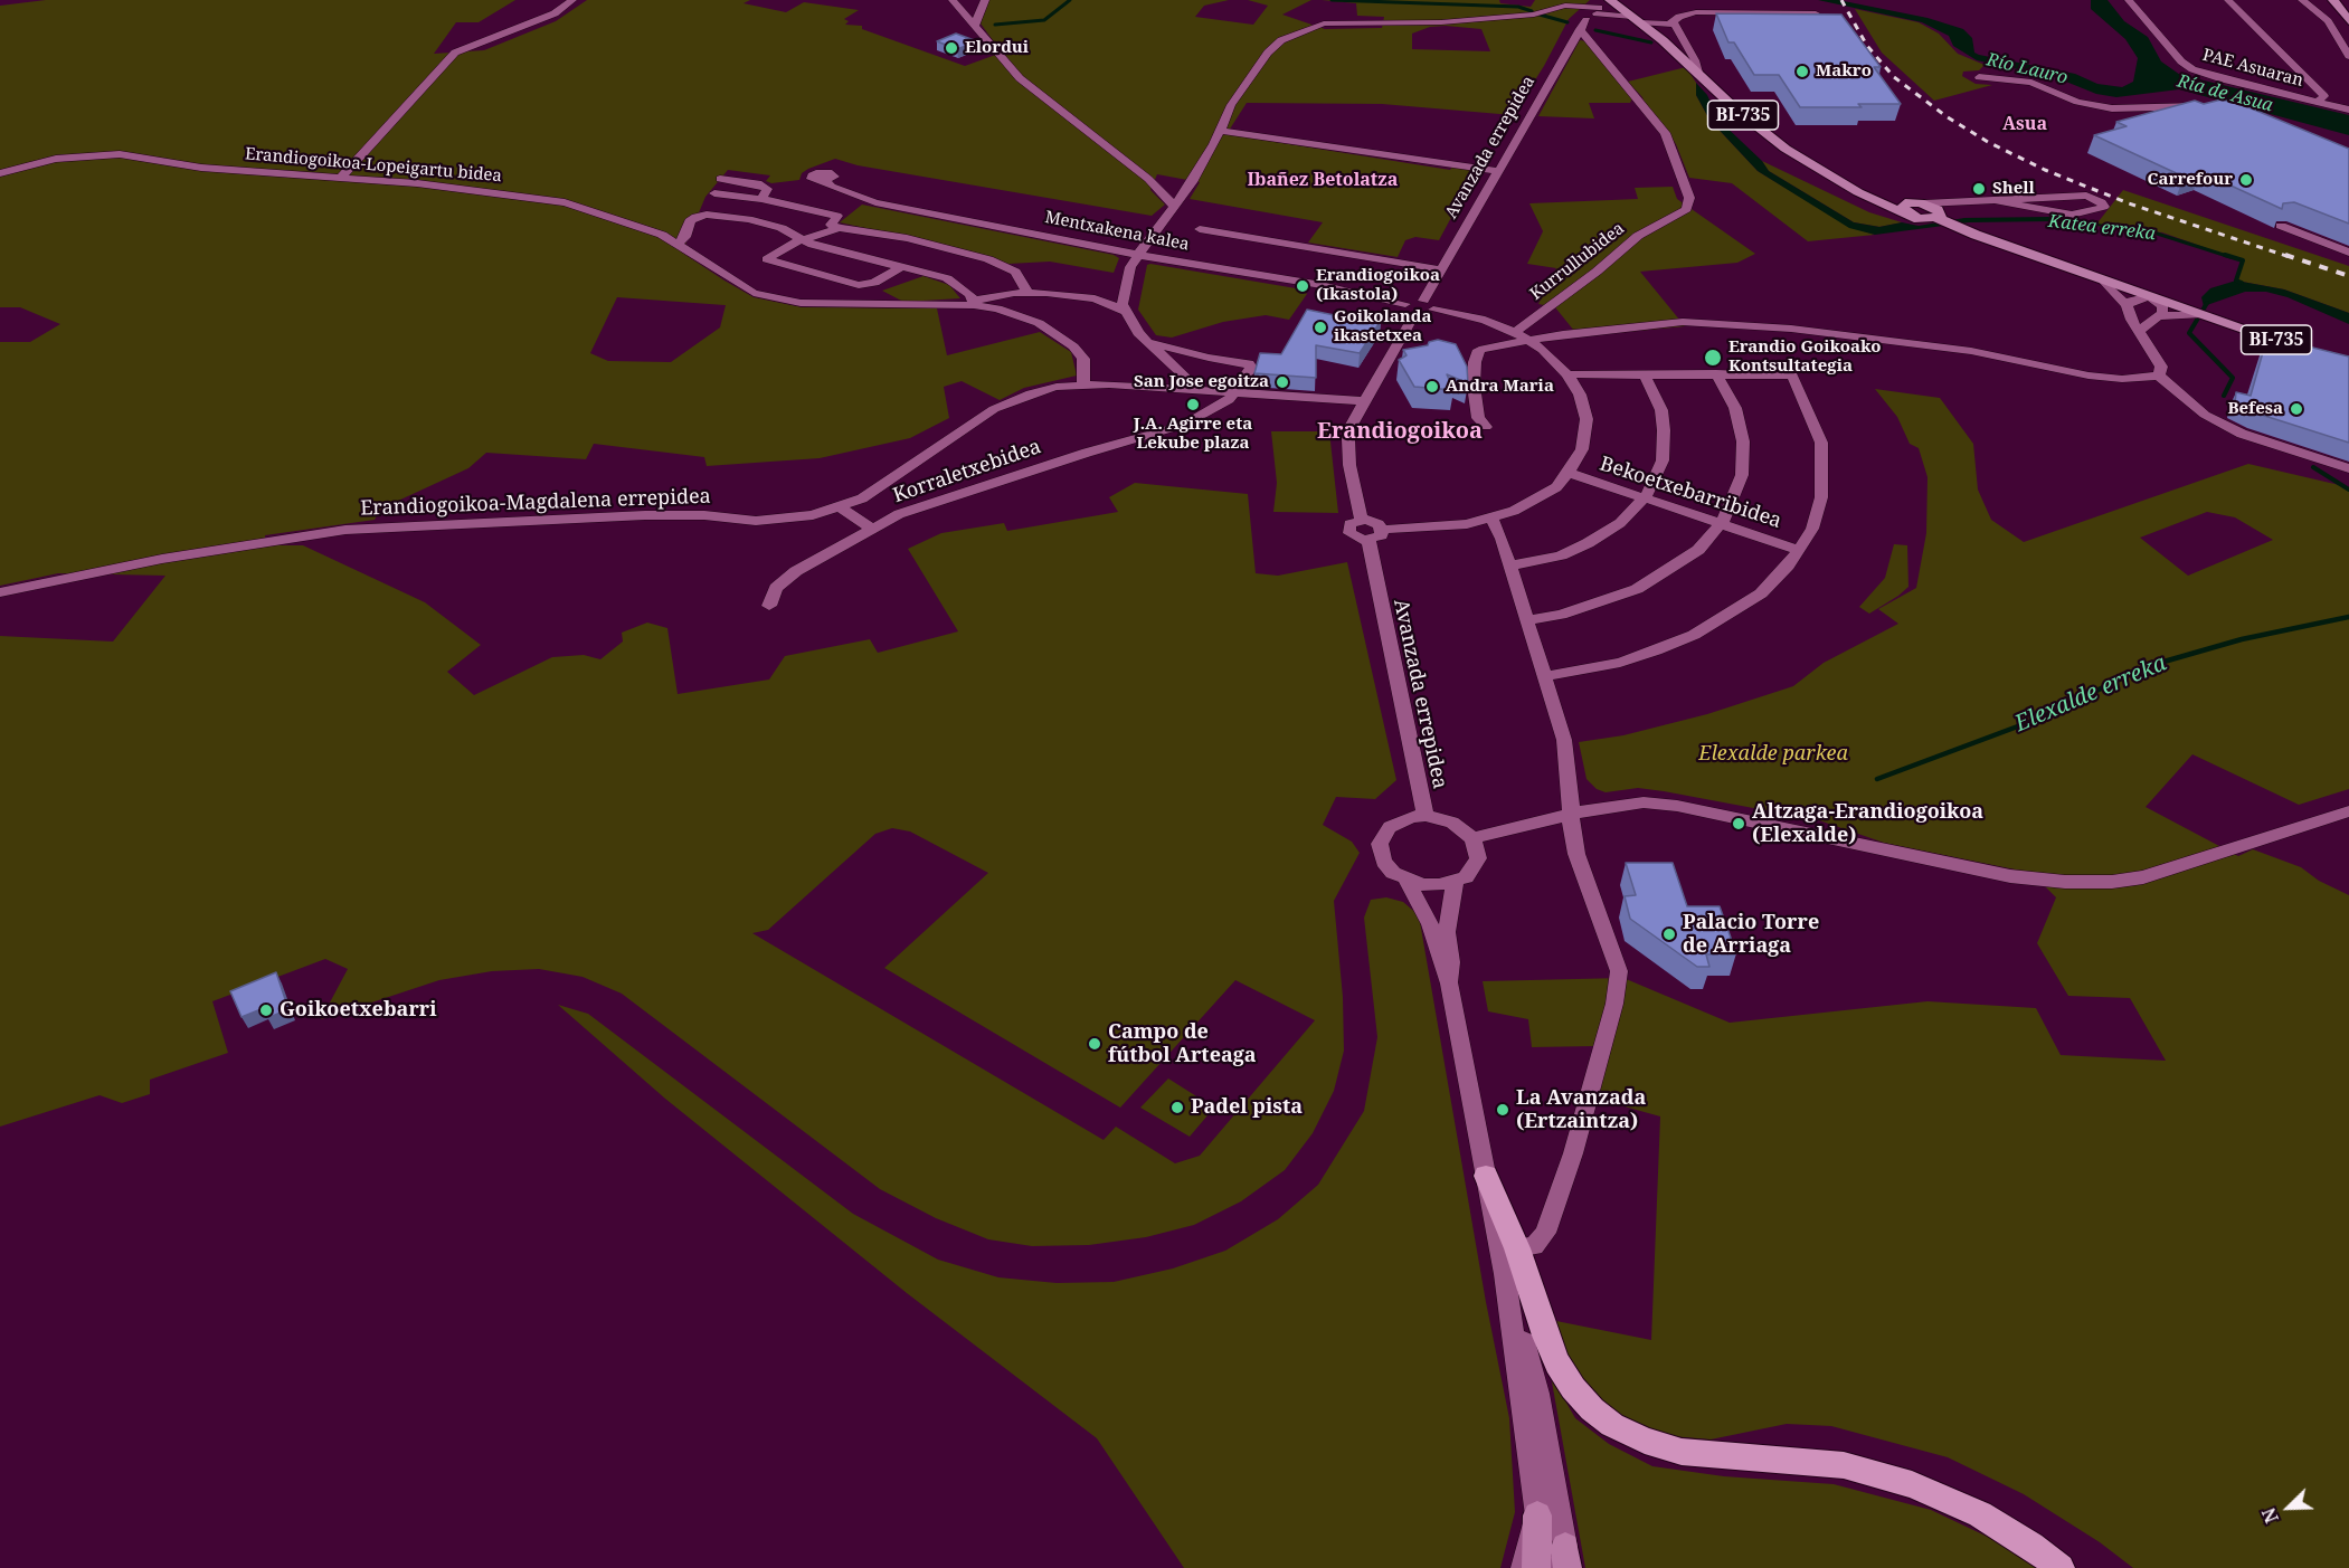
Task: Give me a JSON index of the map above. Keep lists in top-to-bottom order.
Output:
{
  "streets": {
    "main road": ["BI-735"],
    "street": [
      "PAE Asuaran",
      "Avanzada errepidea",
      "Erandiogoikoa-Lopeigartu bidea",
      "Mentxakena kalea",
      "Kurrullubidea",
      "Korraletxebidea",
      "Bekoetxebarribidea",
      "Erandiogoikoa-Magdalena errepidea"
    ]
  },
  "crossings": [
    ["Avanzada errepidea", "Kurrullubidea"],
    ["Avanzada errepidea", "Bekoetxebarribidea"],
    ["Avanzada errepidea", "Erandiogoikoa-Magdalena errepidea"],
    ["Erandiogoikoa-Lopeigartu bidea", "Erandiogoikoa-Magdalena errepidea"],
    ["Kurrullubidea", "Bekoetxebarribidea"],
    ["Kurrullubidea", "Erandiogoikoa-Magdalena errepidea"],
    ["Korraletxebidea", "Erandiogoikoa-Magdalena errepidea"],
    ["Bekoetxebarribidea", "Erandiogoikoa-Magdalena errepidea"]
  ],
  "districts": ["Asua", "Ibañez Betolatza", "Erandiogoikoa"],
  "water": [
    "Río Lauro",
    "Ría de Asua",
    "Katea erreka",
    "Elexalde erreka"
  ],
  "parks": ["Elexalde parkea"],
  "places": [
    "Elordui",
    "Makro",
    "Carrefour",
    "Shell",
    "Erandiogoikoa (Ikastola)",
    "Goikolanda ikastetxea",
    "Erandio Goikoako Kontsultategia",
    "San Jose egoitza",
    "Andra Maria",
    "J.A. Agirre eta Lekube plaza",
    "Befesa",
    "Altzaga-Erandiogoikoa (Elexalde)",
    "Palacio Torre de Arriaga",
    "Goikoetxebarri",
    "Campo de fútbol Arteaga",
    "Padel pista",
    "La Avanzada (Ertzaintza)"
  ],
  "north": "bottom left"
}
